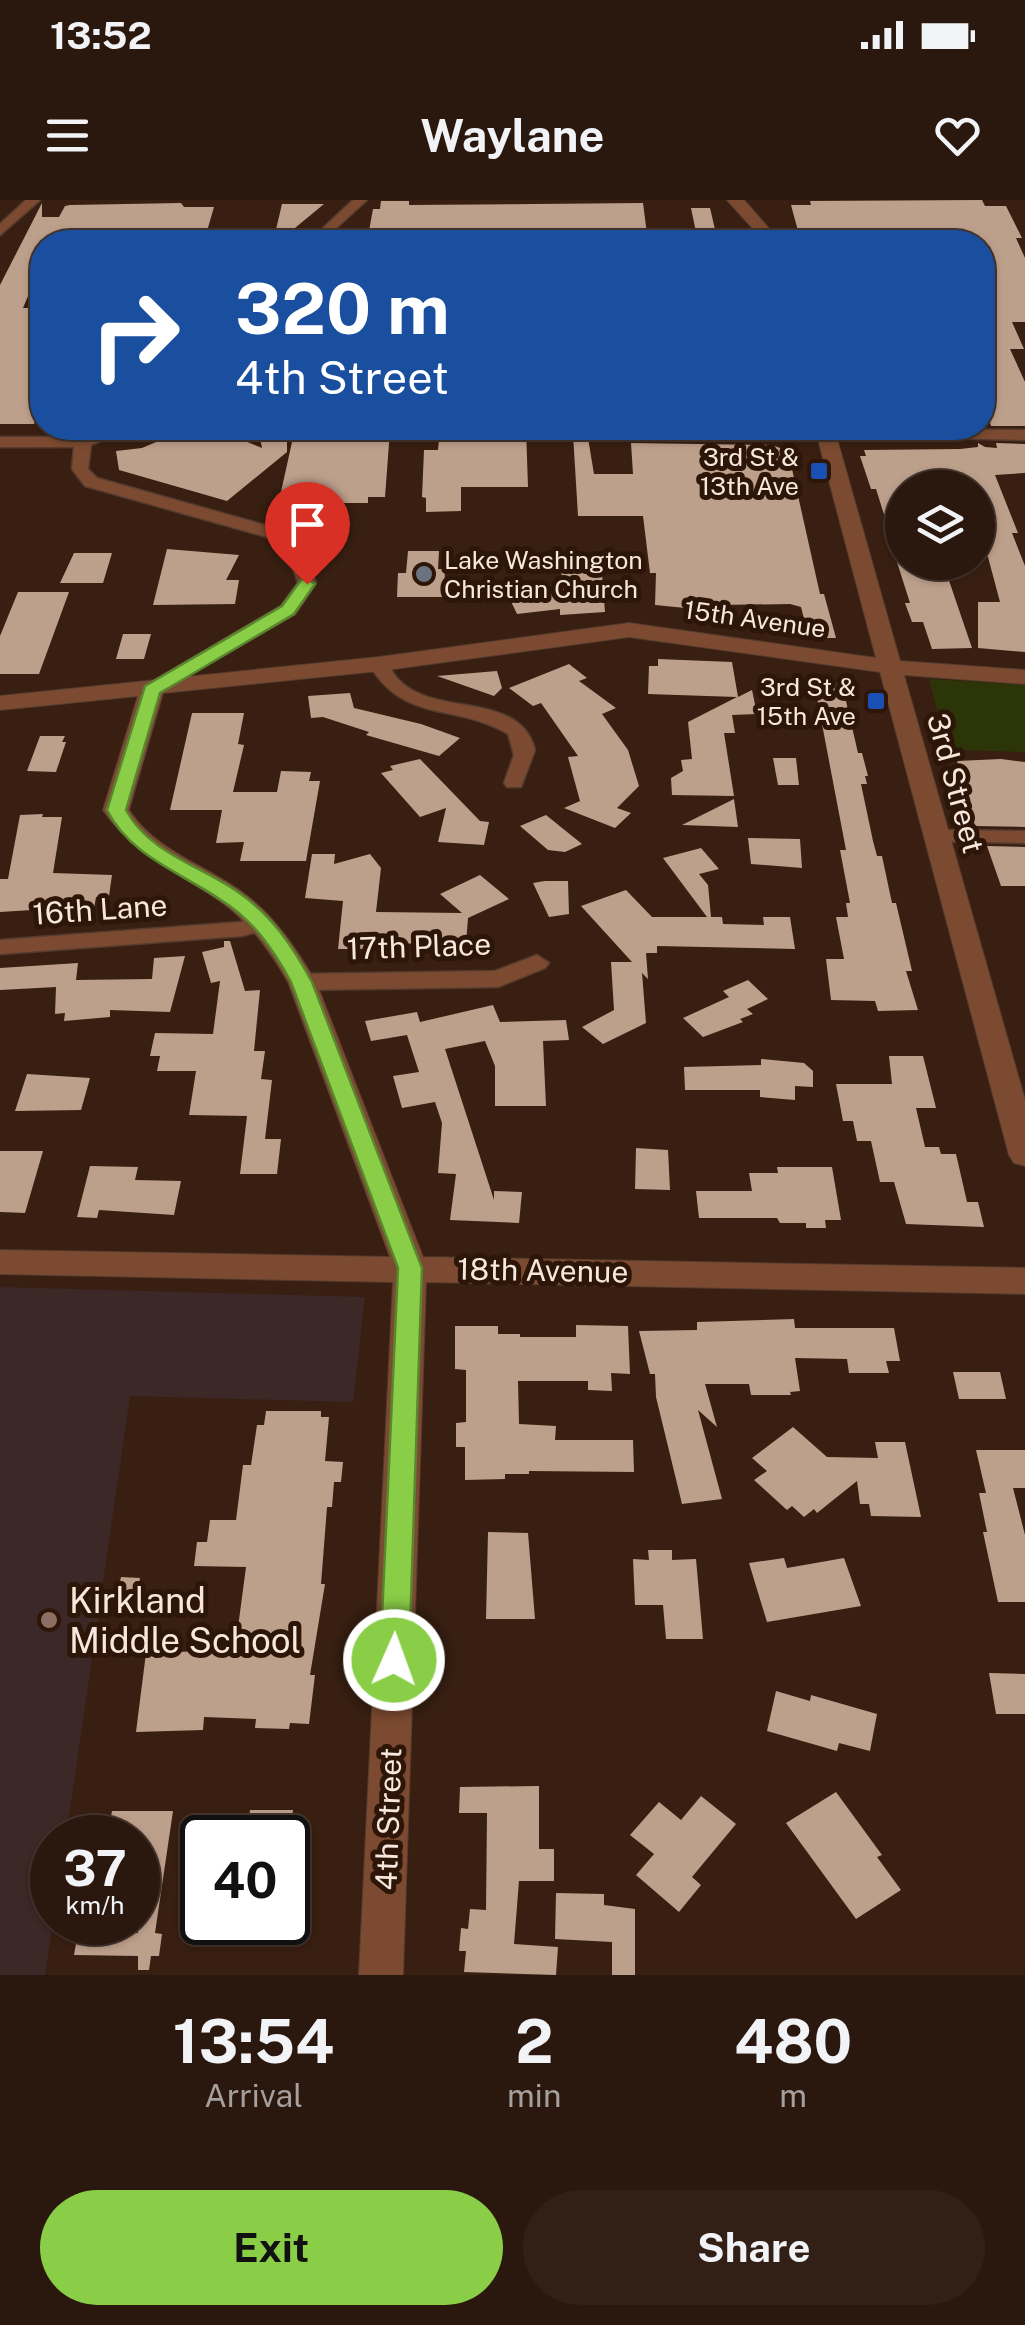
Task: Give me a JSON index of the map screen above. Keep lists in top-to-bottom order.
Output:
{
  "streets": {
    "street": [
      "15th Avenue",
      "3rd Street",
      "16th Lane",
      "17th Place",
      "18th Avenue",
      "4th Street"
    ]
  },
  "crossings": [
    ["15th Avenue", "3rd Street"],
    ["15th Avenue", "4th Street"],
    ["16th Lane", "4th Street"],
    ["17th Place", "4th Street"],
    ["18th Avenue", "4th Street"]
  ],
  "places": {
    "transit": ["3rd St & 13th Ave", "3rd St & 15th Ave"],
    "other": ["Lake Washington Christian Church", "Kirkland Middle School"]
  },
  "page": {
    "status": "13:52",
    "header": "Waylane",
    "turn": ["320 m", "4th Street"],
    "speed": "37 km/h",
    "limit": "40",
    "eta": [
      "13:54",
      "Arrival",
      "2",
      "min",
      "480",
      "m"
    ],
    "buttons": ["Exit", "Share"]
  }
}
